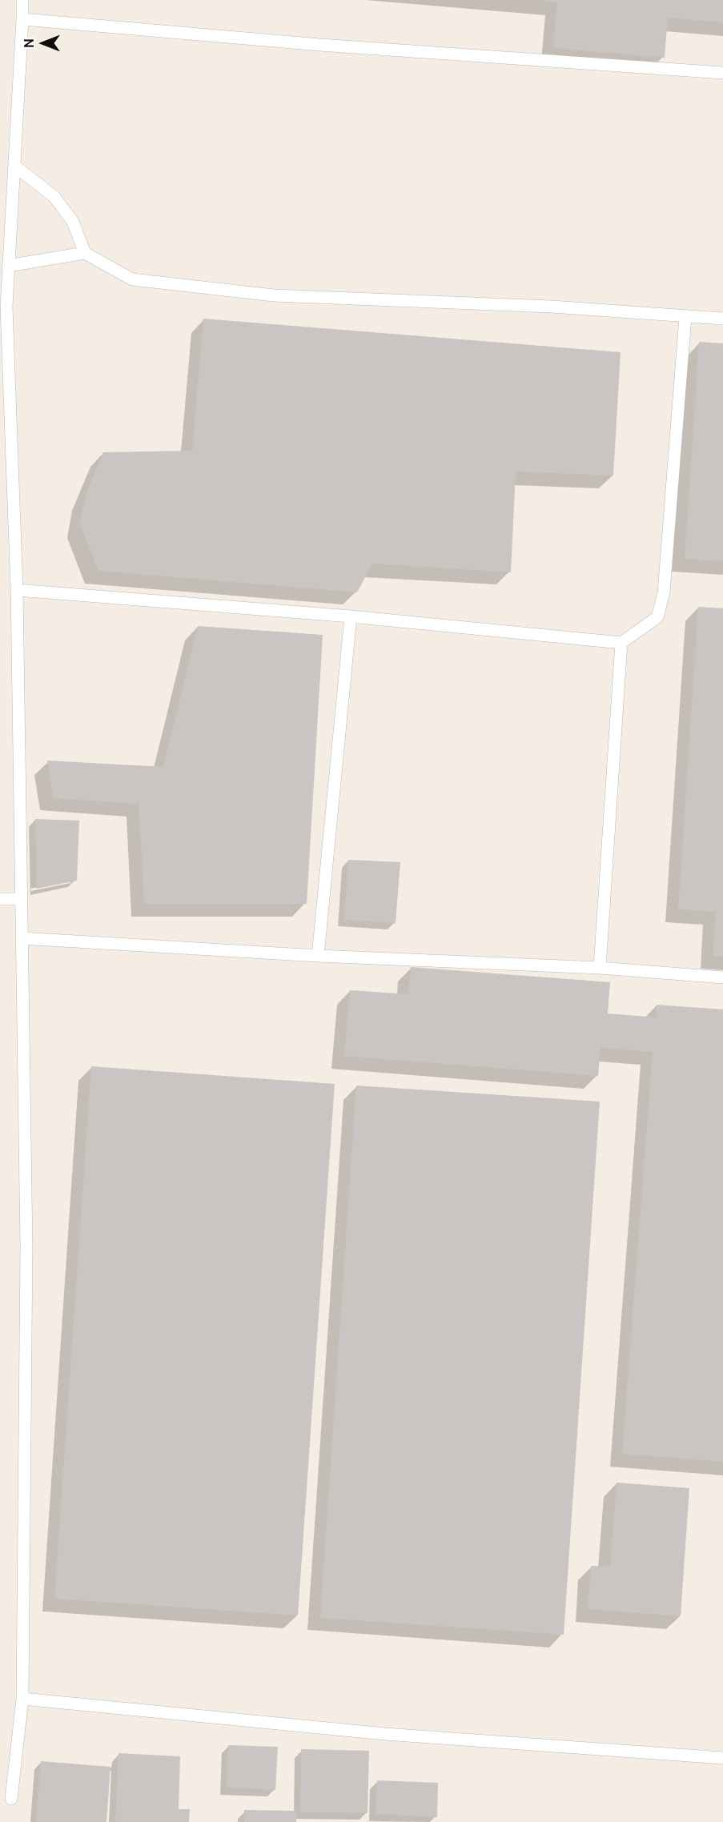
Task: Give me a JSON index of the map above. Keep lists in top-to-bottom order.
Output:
{
  "north": "left"
}
